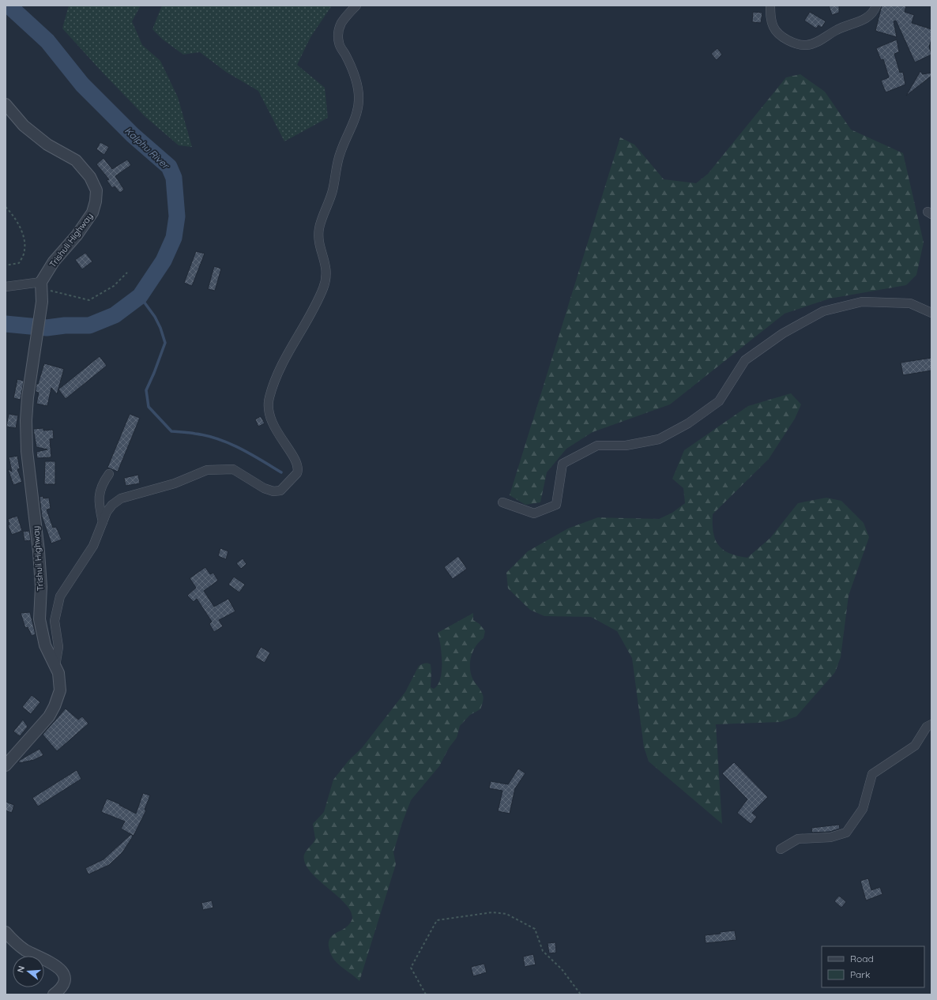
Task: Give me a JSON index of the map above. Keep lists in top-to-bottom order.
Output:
{
  "streets": {
    "street": ["Trishuli Highway"]
  },
  "water": ["Kalphu River"],
  "legend": ["Road", "Park"],
  "north": "left"
}
